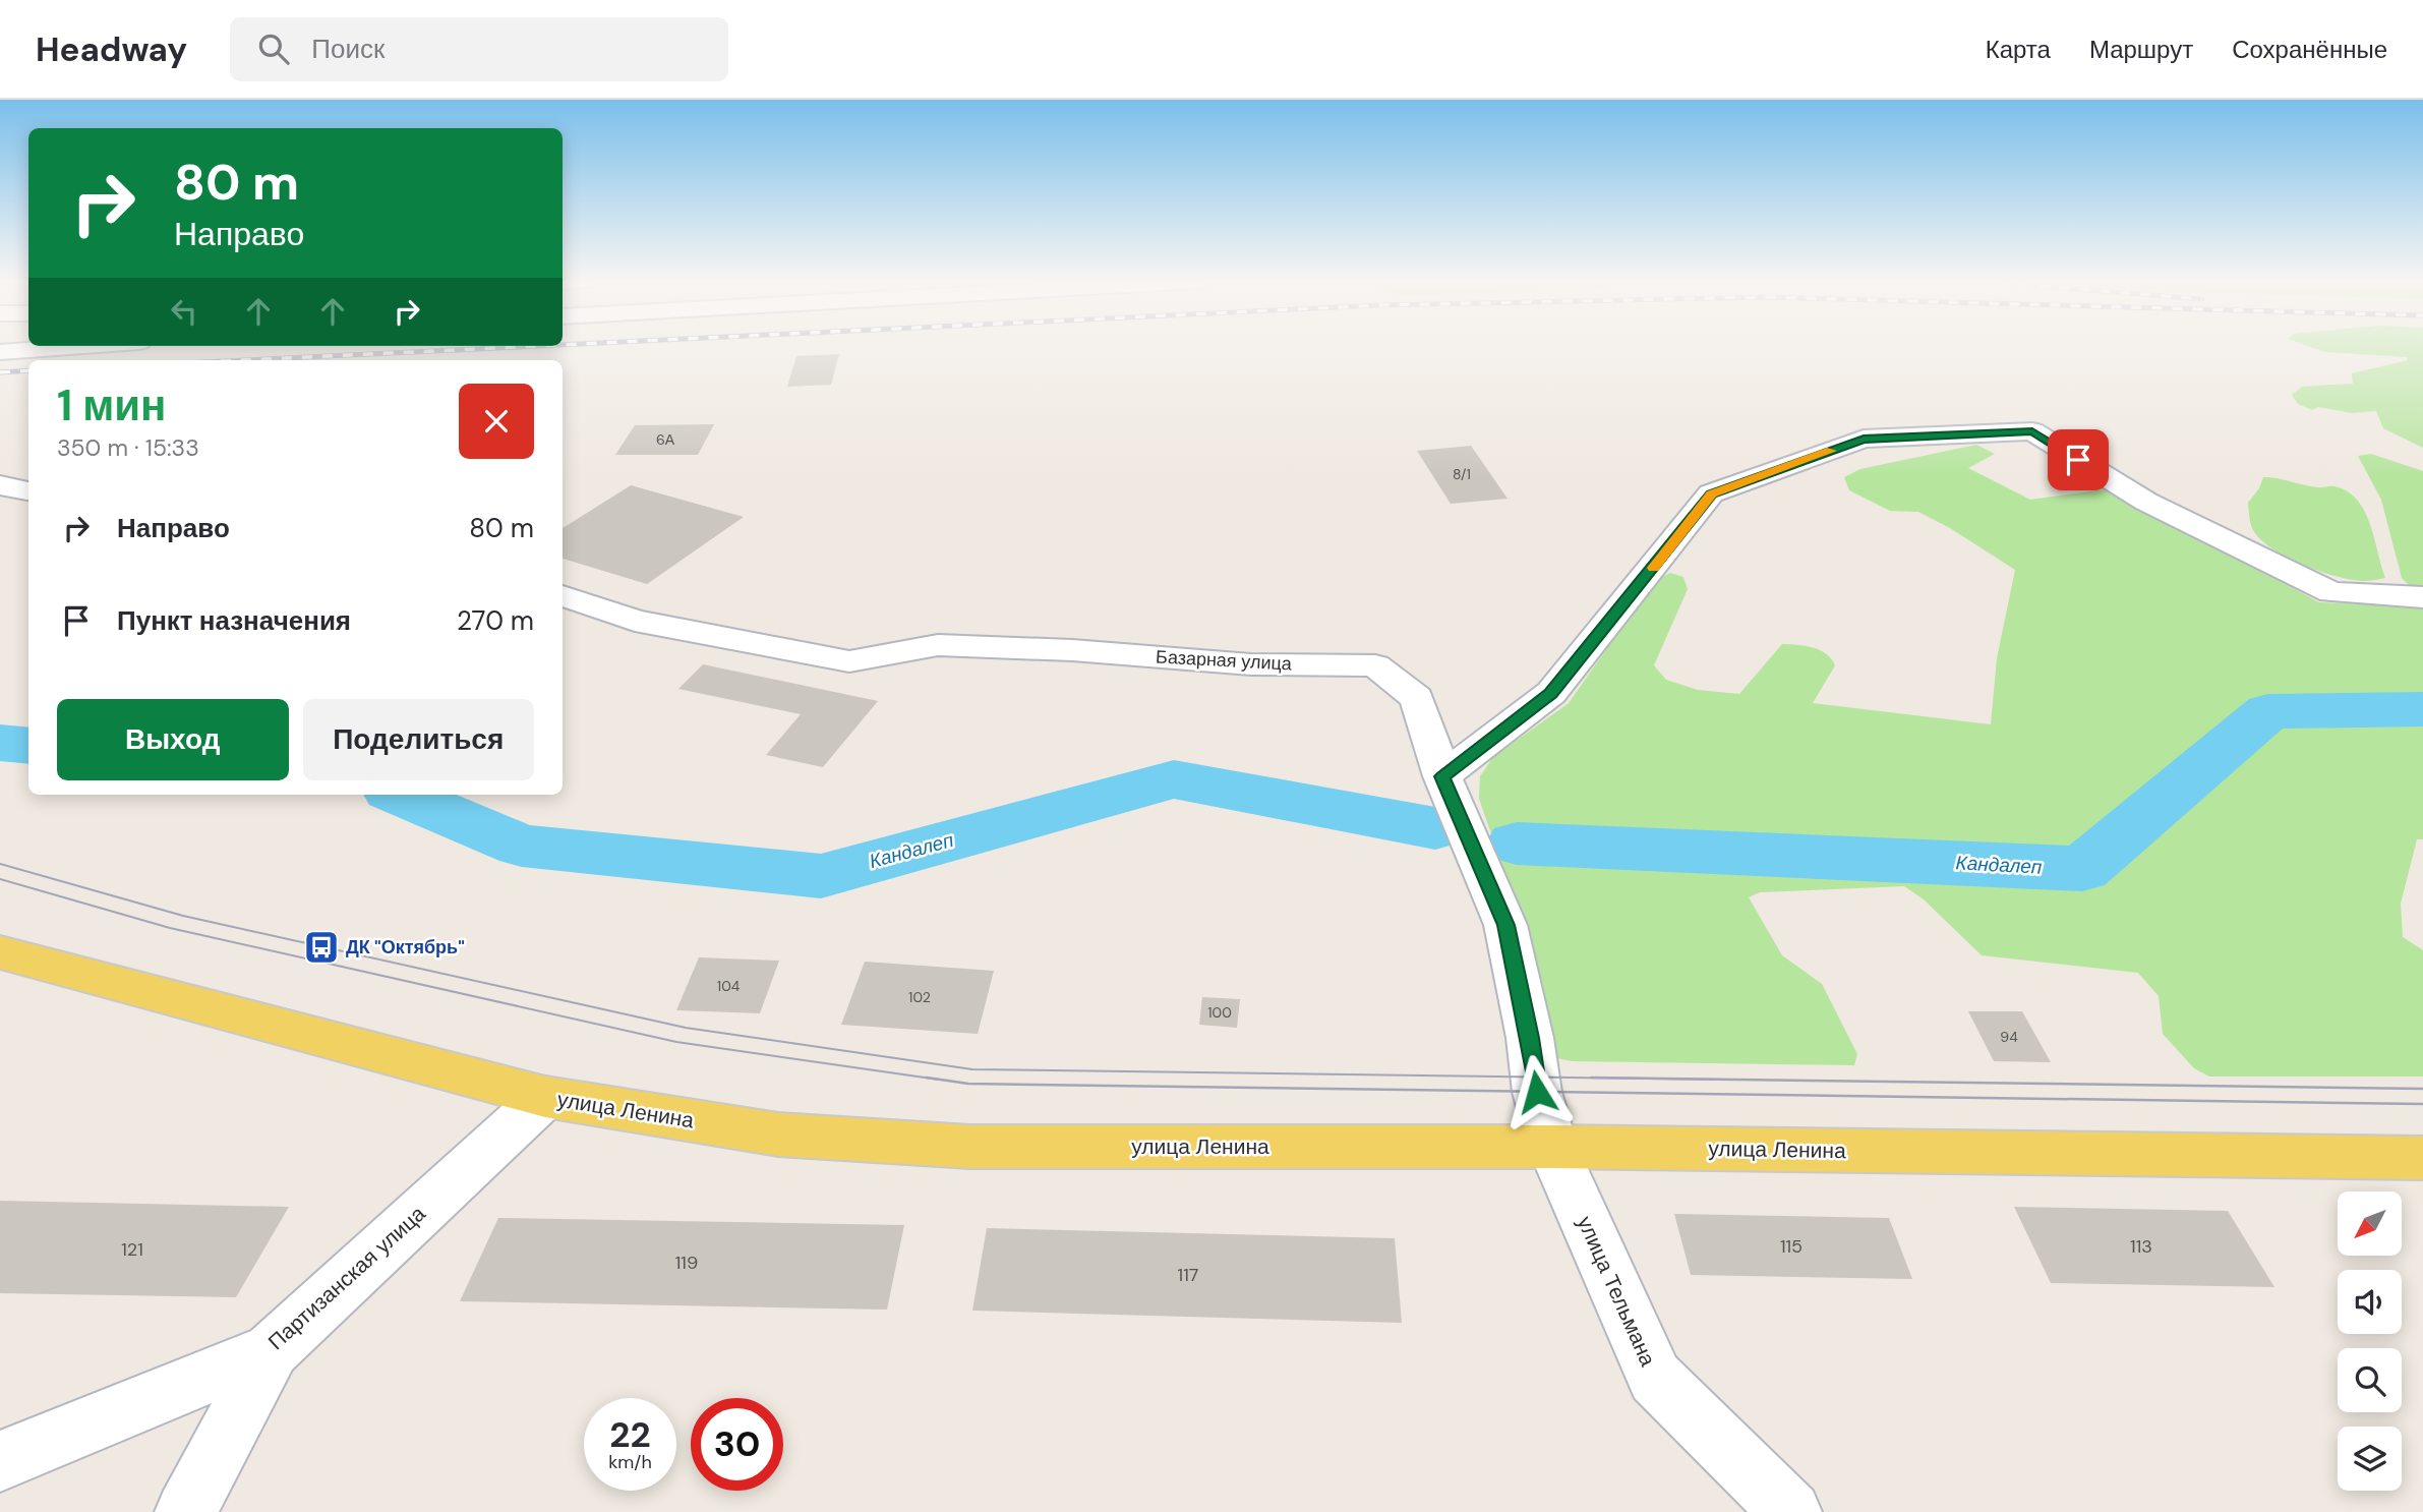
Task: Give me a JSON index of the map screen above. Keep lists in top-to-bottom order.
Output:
{
  "streets": {
    "main road": ["улица Ленина"],
    "street": ["Базарная улица", "Партизанская улица", "улица Тельмана"]
  },
  "crossings": [
    ["Базарная улица", "улица Ленина"],
    ["Базарная улица", "улица Тельмана"],
    ["улица Ленина", "Партизанская улица"],
    ["улица Ленина", "улица Тельмана"]
  ],
  "water": ["Кандалеп"],
  "places": {
    "bus stop": ["ДК \"Октябрь\""]
  },
  "house_numbers": [
    "6А",
    "8/1",
    "104",
    "102",
    "100",
    "94",
    "115",
    "113",
    "121",
    "119",
    "117"
  ],
  "north": "bottom left",
  "page": {
    "header": "Headway",
    "search": "Поиск",
    "nav": ["Карта", "Маршрут", "Сохранённые"],
    "turn": ["80 m", "Направо"],
    "heading": ["1 мин", "350 m · 15:33"],
    "list": [
      {
        "name": "Направо",
        "value": "80 m"
      },
      {
        "name": "Пункт назначения",
        "value": "270 m"
      }
    ],
    "buttons": ["Выход", "Поделиться"],
    "speed": "22 km/h",
    "limit": "30"
  }
}
